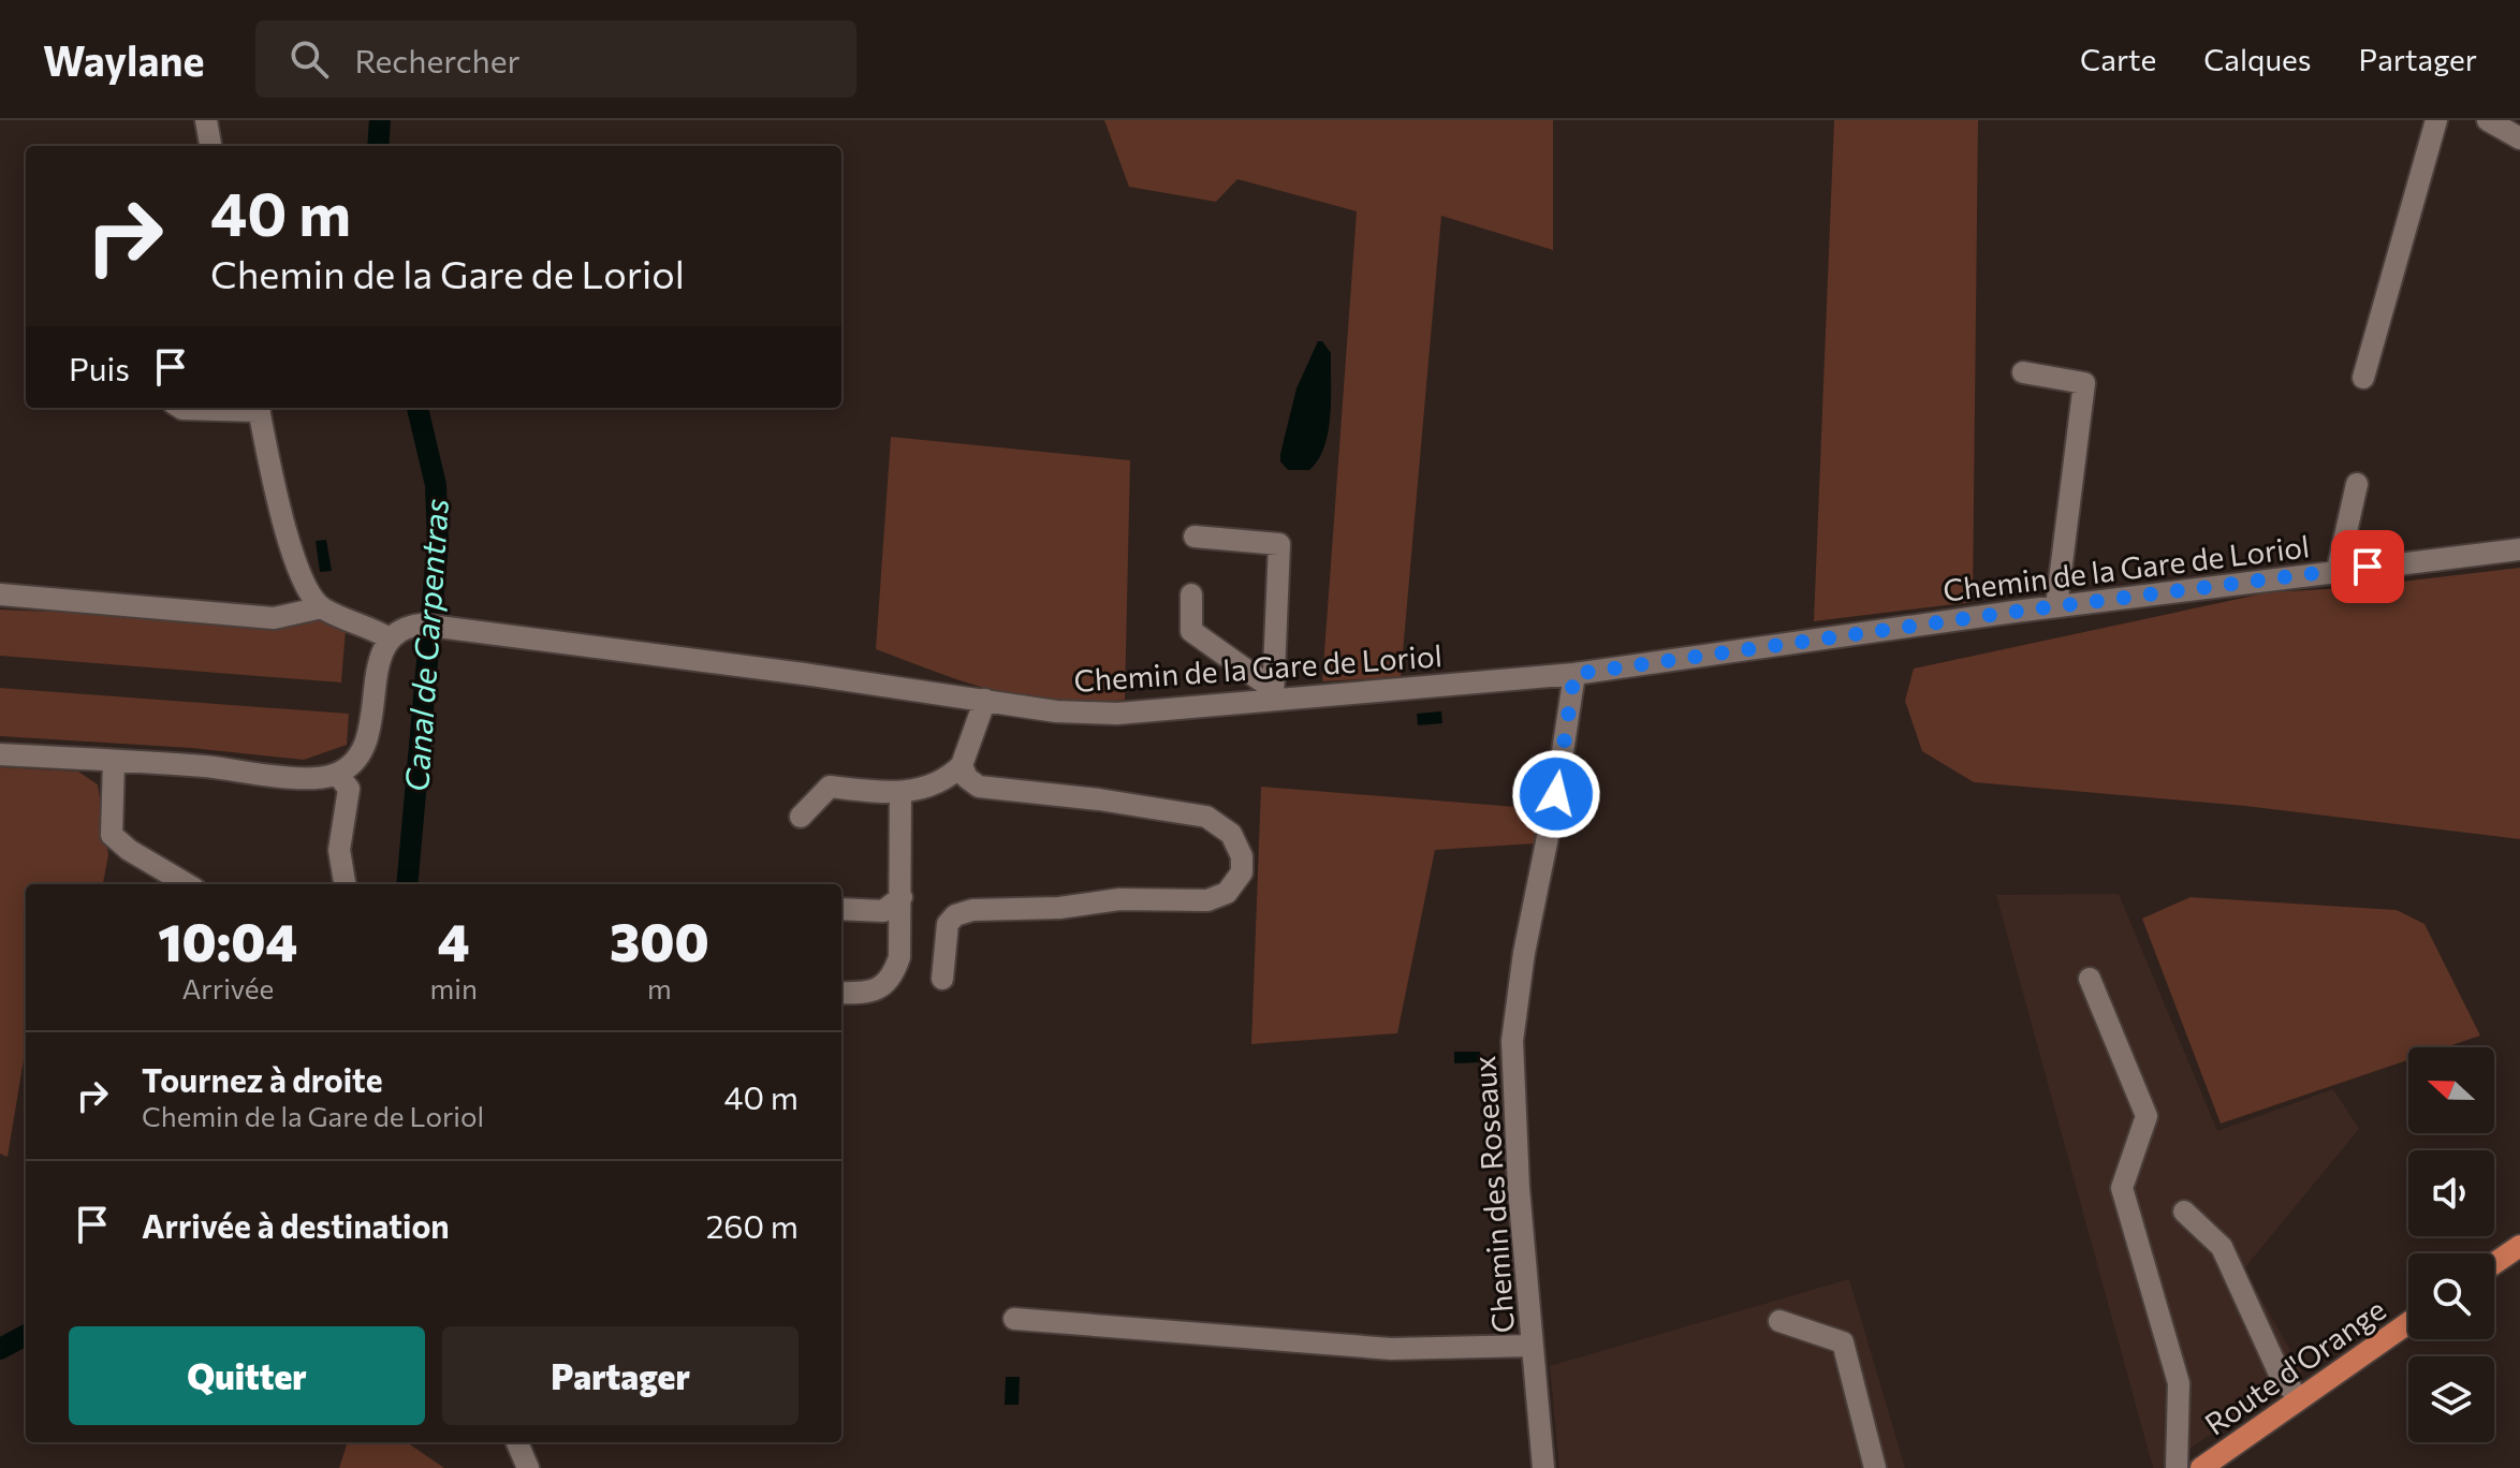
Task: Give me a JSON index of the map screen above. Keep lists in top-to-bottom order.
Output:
{
  "streets": {
    "main road": ["Route d'Orange"],
    "street": ["Chemin de la Gare de Loriol", "Chemin des Roseaux"]
  },
  "crossings": [
    ["Chemin de la Gare de Loriol", "Chemin des Roseaux"]
  ],
  "water": ["Canal de Carpentras"],
  "north": "left",
  "page": {
    "header": "Waylane",
    "search": "Rechercher",
    "nav": ["Carte", "Calques", "Partager"],
    "turn": ["40 m", "Chemin de la Gare de Loriol"],
    "then": "Puis",
    "eta": [
      "10:04",
      "Arrivée",
      "4",
      "min",
      "300",
      "m"
    ],
    "list": [
      {
        "name": "Tournez à droite",
        "note": "Chemin de la Gare de Loriol",
        "value": "40 m"
      },
      {
        "name": "Arrivée à destination",
        "value": "260 m"
      }
    ],
    "buttons": ["Quitter", "Partager"]
  }
}
